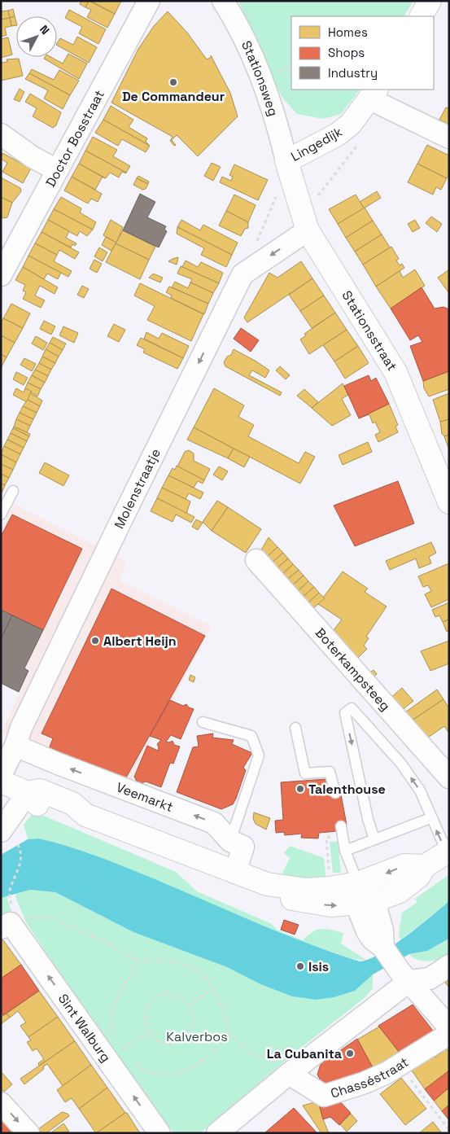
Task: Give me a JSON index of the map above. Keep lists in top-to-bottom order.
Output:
{
  "streets": {
    "street": [
      "Stationsweg",
      "Doctor Bosstraat",
      "Lingedijk",
      "Stationsstraat",
      "Molenstraatje",
      "Boterkampsteeg",
      "Veemarkt",
      "Sint Walburg",
      "Chasséstraat"
    ]
  },
  "crossings": [
    ["Stationsweg", "Lingedijk"],
    ["Stationsweg", "Stationsstraat"],
    ["Lingedijk", "Stationsstraat"],
    ["Stationsstraat", "Molenstraatje"],
    ["Molenstraatje", "Veemarkt"]
  ],
  "one_way": ["Molenstraatje", "Sint Walburg"],
  "parks": ["Kalverbos"],
  "places": [
    "De Commandeur",
    "Albert Heijn",
    "Talenthouse",
    "Isis",
    "La Cubanita"
  ],
  "legend": ["Homes", "Shops", "Industry"],
  "north": "top right"
}
